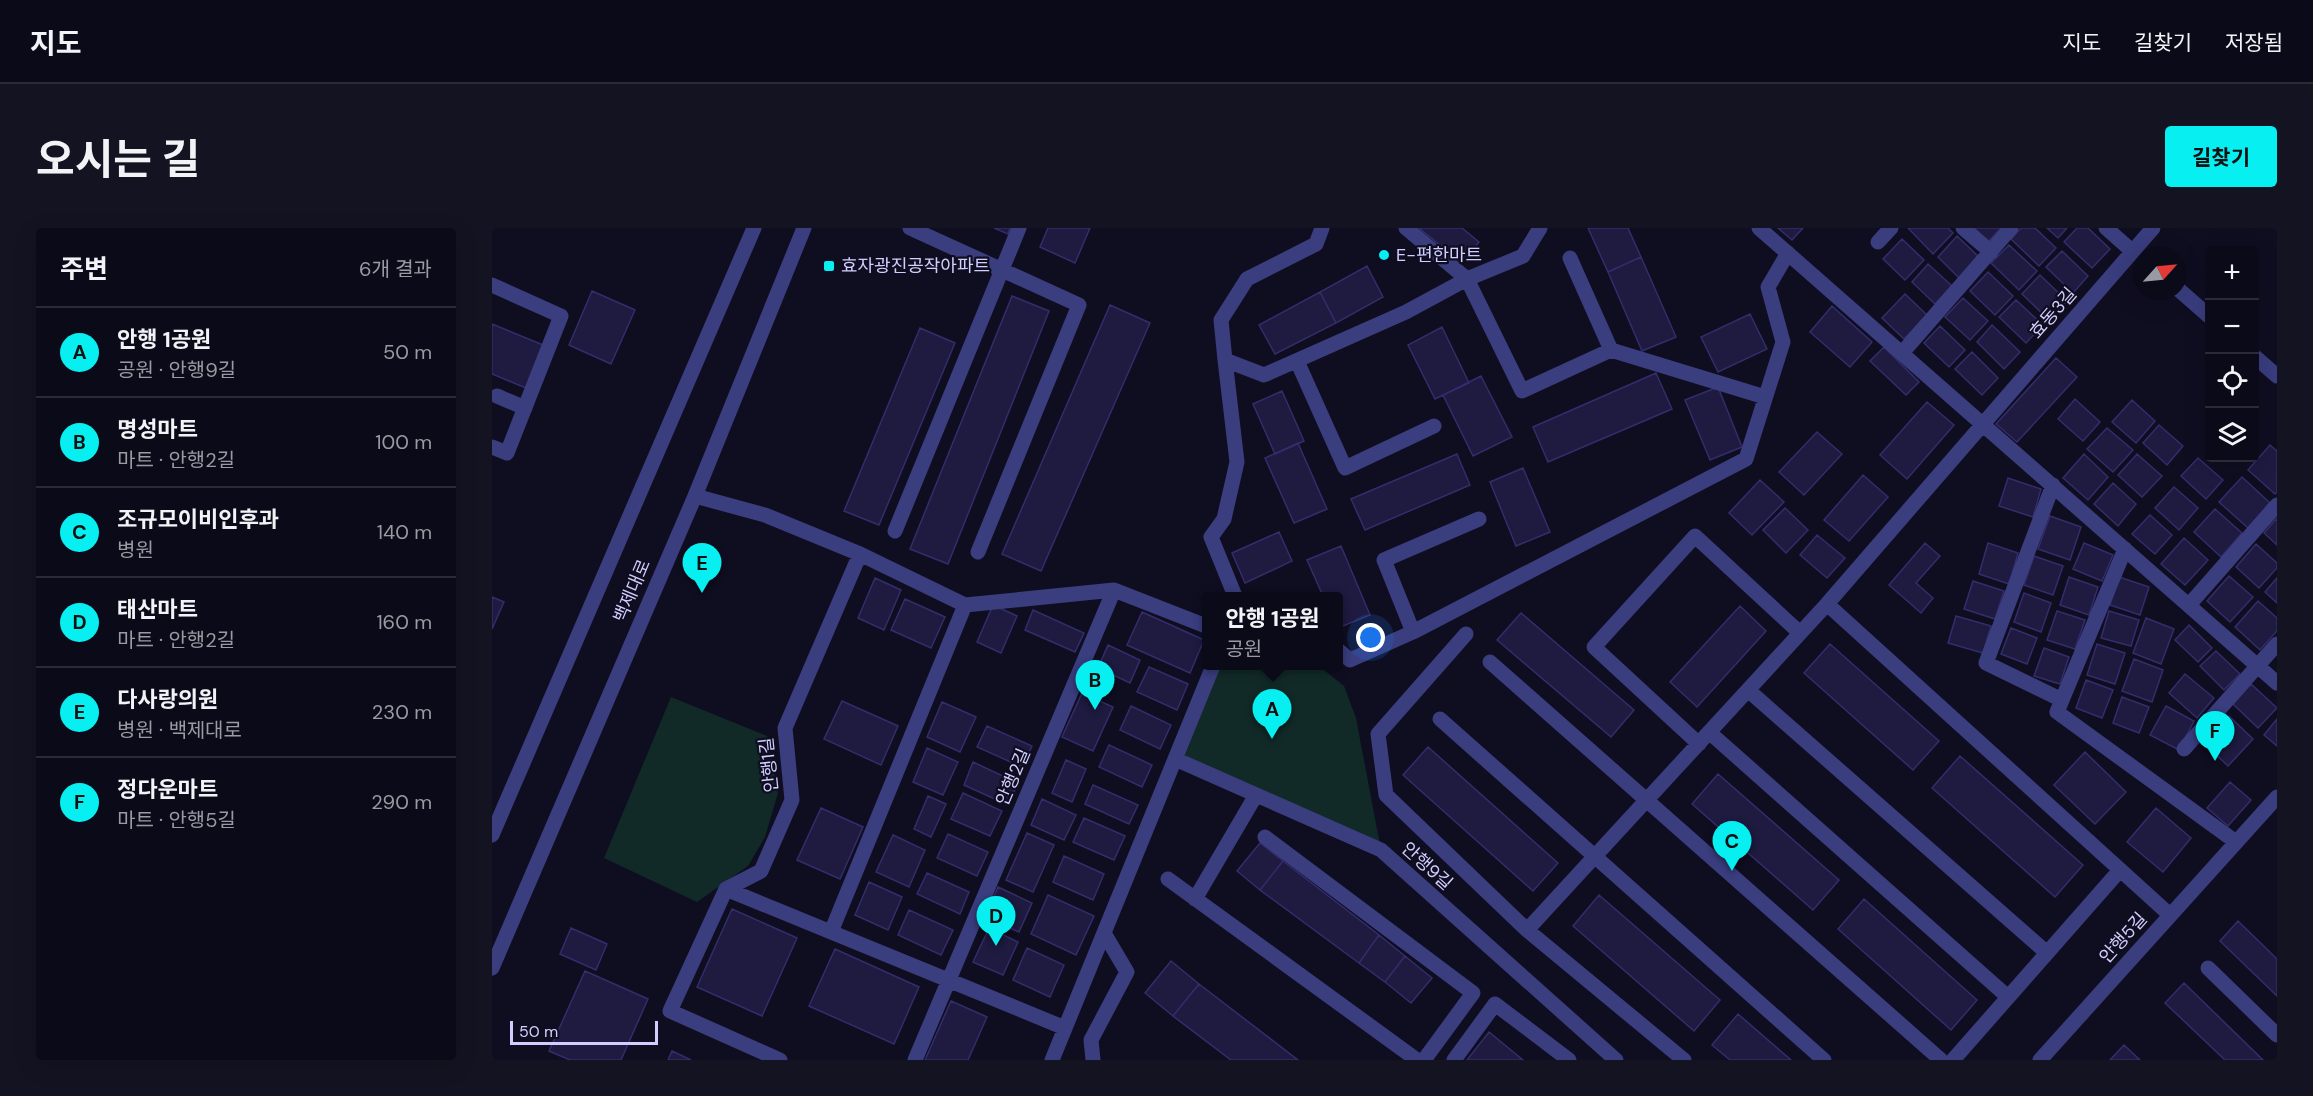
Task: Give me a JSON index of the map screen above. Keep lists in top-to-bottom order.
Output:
{
  "streets": {
    "street": [
      "효동3길",
      "백제대로",
      "안행1길",
      "안행2길",
      "안행9길",
      "안행5길"
    ]
  },
  "places": {
    "other": ["E-편한마트"],
    "transit": ["효자광진공작아파트"]
  },
  "scale_bar": "50 m",
  "north": "top right",
  "page": {
    "header": "지도",
    "nav": ["지도", "길찾기", "저장됨"],
    "title": "오시는 길",
    "buttons": "길찾기",
    "heading": ["주변", "6개 결과"],
    "map_buttons": ["+", "−"],
    "list": [
      {
        "mark": "A",
        "name": "안행 1공원",
        "note": "공원 · 안행9길",
        "value": "50 m"
      },
      {
        "mark": "B",
        "name": "명성마트",
        "note": "마트 · 안행2길",
        "value": "100 m"
      },
      {
        "mark": "C",
        "name": "조규모이비인후과",
        "note": "병원",
        "value": "140 m"
      },
      {
        "mark": "D",
        "name": "태산마트",
        "note": "마트 · 안행2길",
        "value": "160 m"
      },
      {
        "mark": "E",
        "name": "다사랑의원",
        "note": "병원 · 백제대로",
        "value": "230 m"
      },
      {
        "mark": "F",
        "name": "정다운마트",
        "note": "마트 · 안행5길",
        "value": "290 m"
      }
    ],
    "pins": [
      "E",
      "B",
      "A",
      "F",
      "C",
      "D"
    ],
    "popup": ["안행 1공원", "공원"],
    "scale": "50 m"
  }
}
